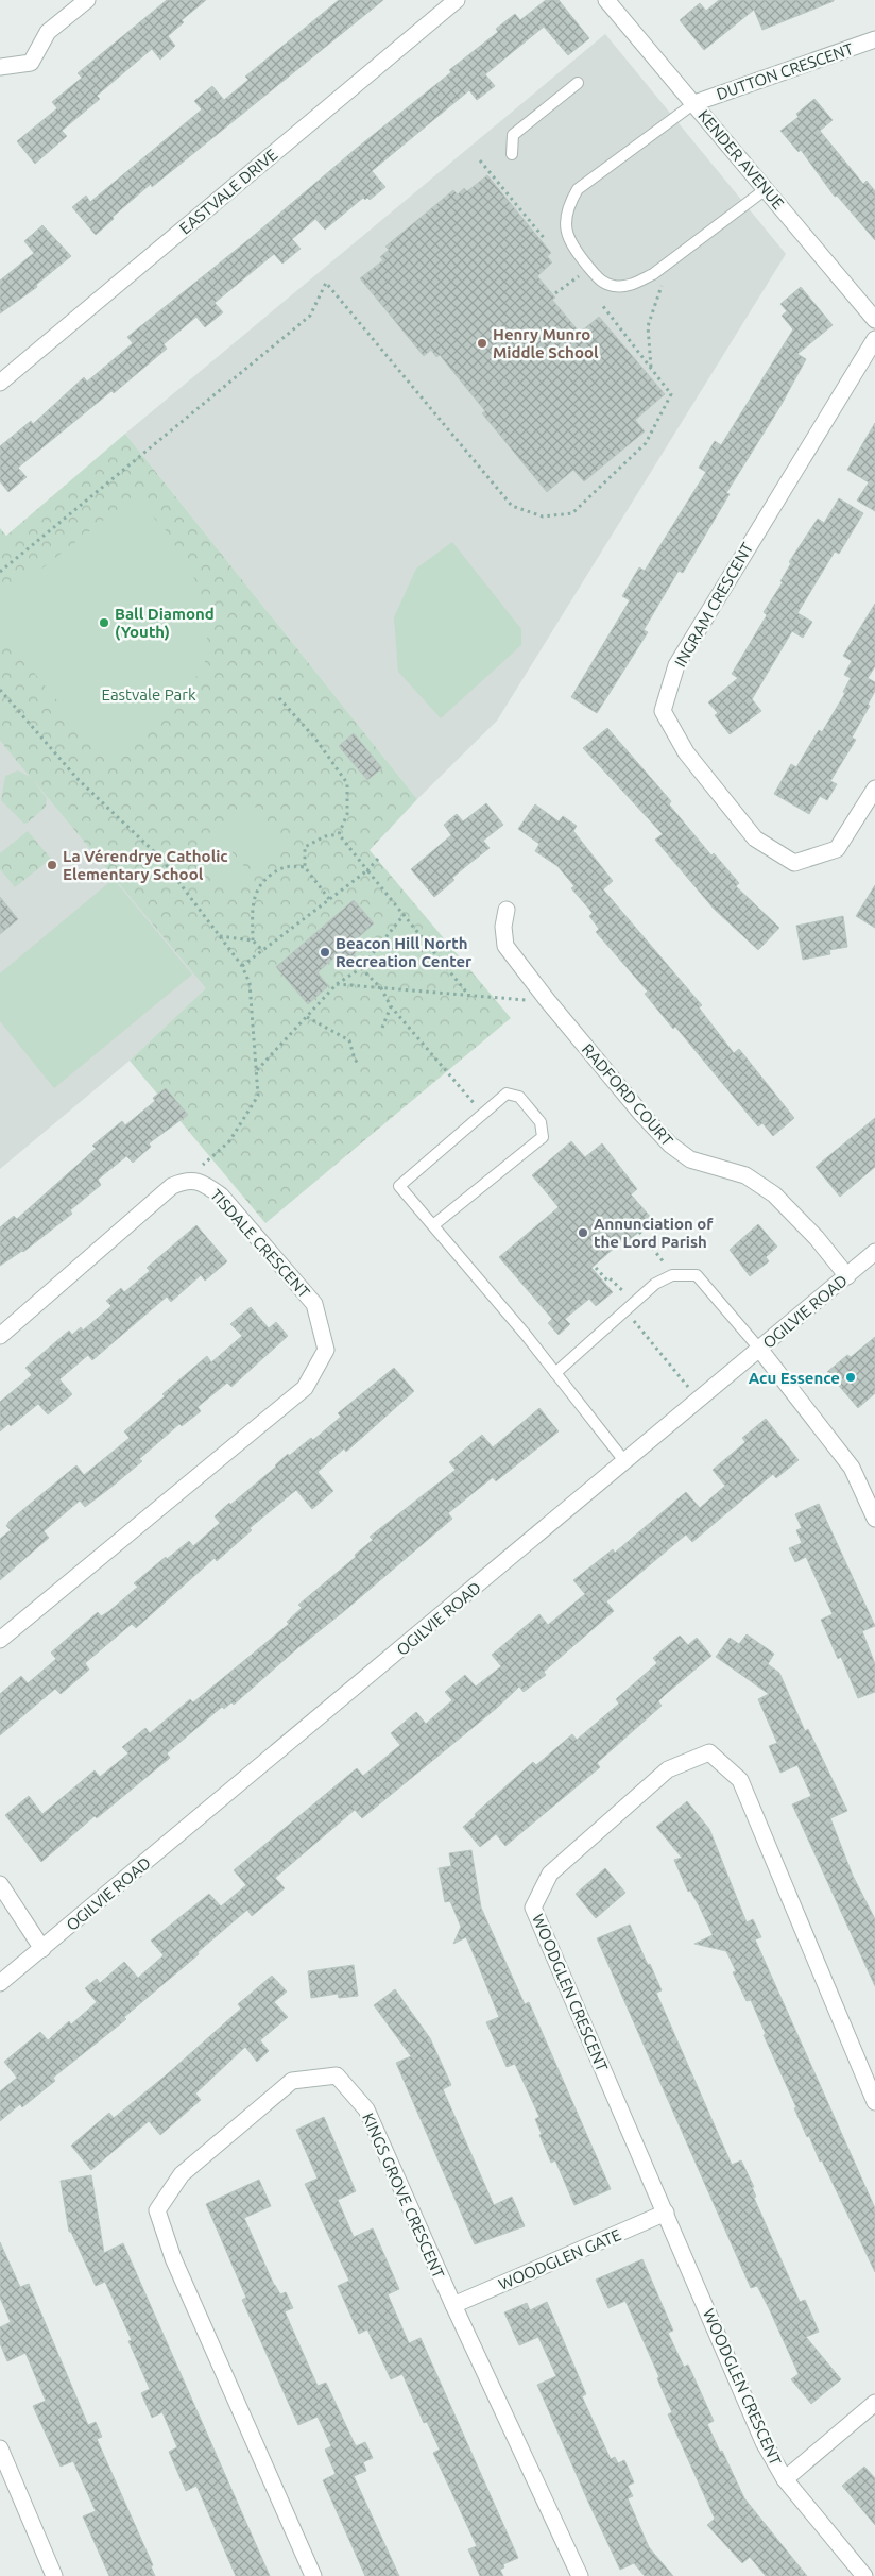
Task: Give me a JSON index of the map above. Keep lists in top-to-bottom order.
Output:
{
  "streets": {
    "street": [
      "DUTTON CRESCENT",
      "KENDER AVENUE",
      "EASTVALE DRIVE",
      "INGRAM CRESCENT",
      "RADFORD COURT",
      "TISDALE CRESCENT",
      "OGILVIE ROAD",
      "WOODGLEN CRESCENT",
      "KINGS GROVE CRESCENT",
      "WOODGLEN GATE"
    ]
  },
  "crossings": [
    ["DUTTON CRESCENT", "KENDER AVENUE"],
    ["RADFORD COURT", "OGILVIE ROAD"],
    ["WOODGLEN CRESCENT", "WOODGLEN GATE"],
    ["KINGS GROVE CRESCENT", "WOODGLEN GATE"]
  ],
  "parks": ["Eastvale Park"],
  "places": [
    "Henry Munro Middle School",
    "Ball Diamond (Youth)",
    "La Vérendrye Catholic Elementary School",
    "Beacon Hill North Recreation Center",
    "Annunciation of the Lord Parish",
    "Acu Essence"
  ]
}
